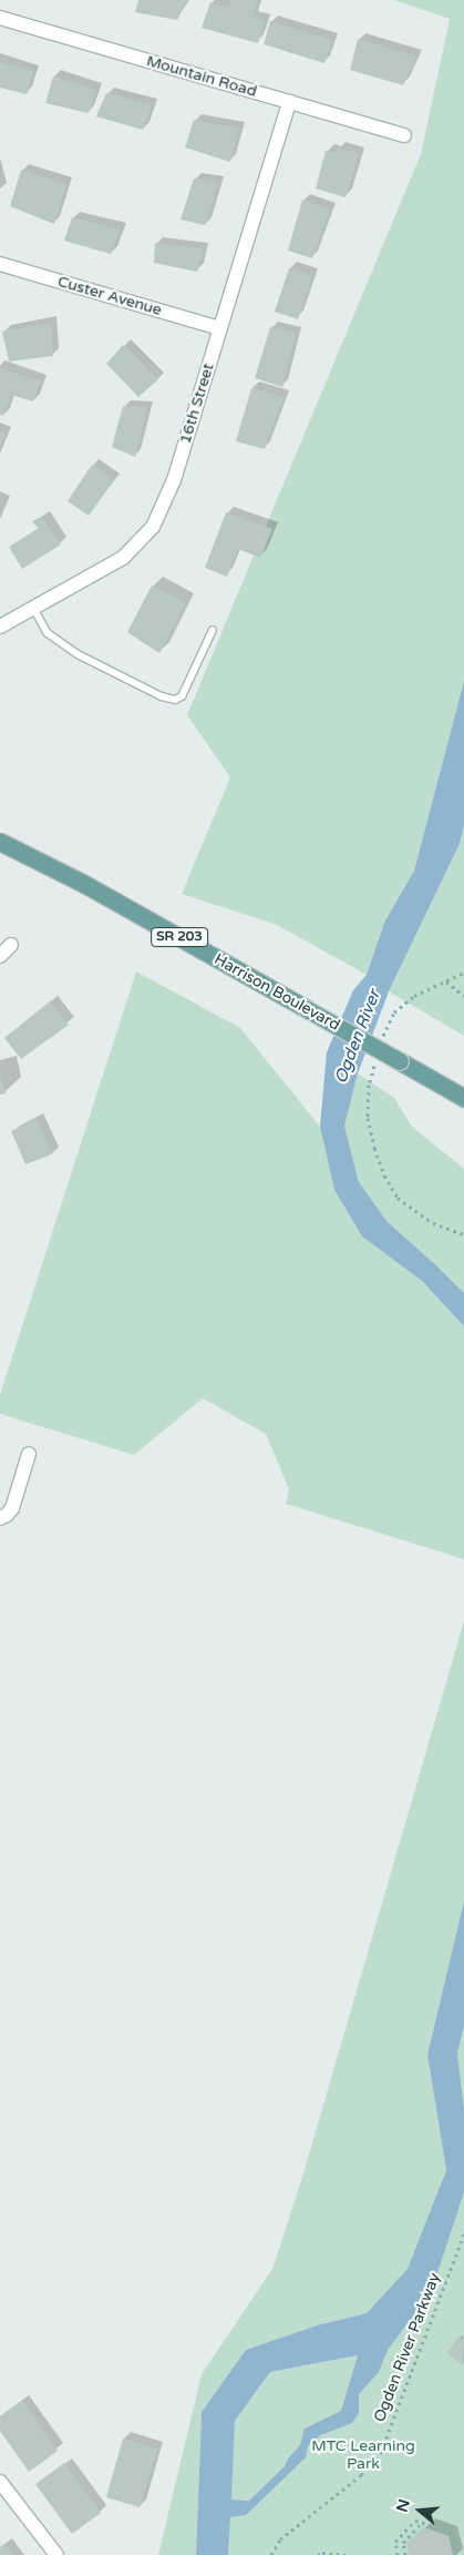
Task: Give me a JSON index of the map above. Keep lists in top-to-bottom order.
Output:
{
  "streets": {
    "main road": ["SR 203", "Harrison Boulevard"],
    "street": ["Mountain Road", "Custer Avenue", "16th Street"],
    "path": ["Ogden River Parkway"]
  },
  "crossings": [
    ["Mountain Road", "16th Street"],
    ["Custer Avenue", "16th Street"]
  ],
  "water": ["Ogden River"],
  "parks": ["MTC Learning Park"],
  "north": "left"
}
